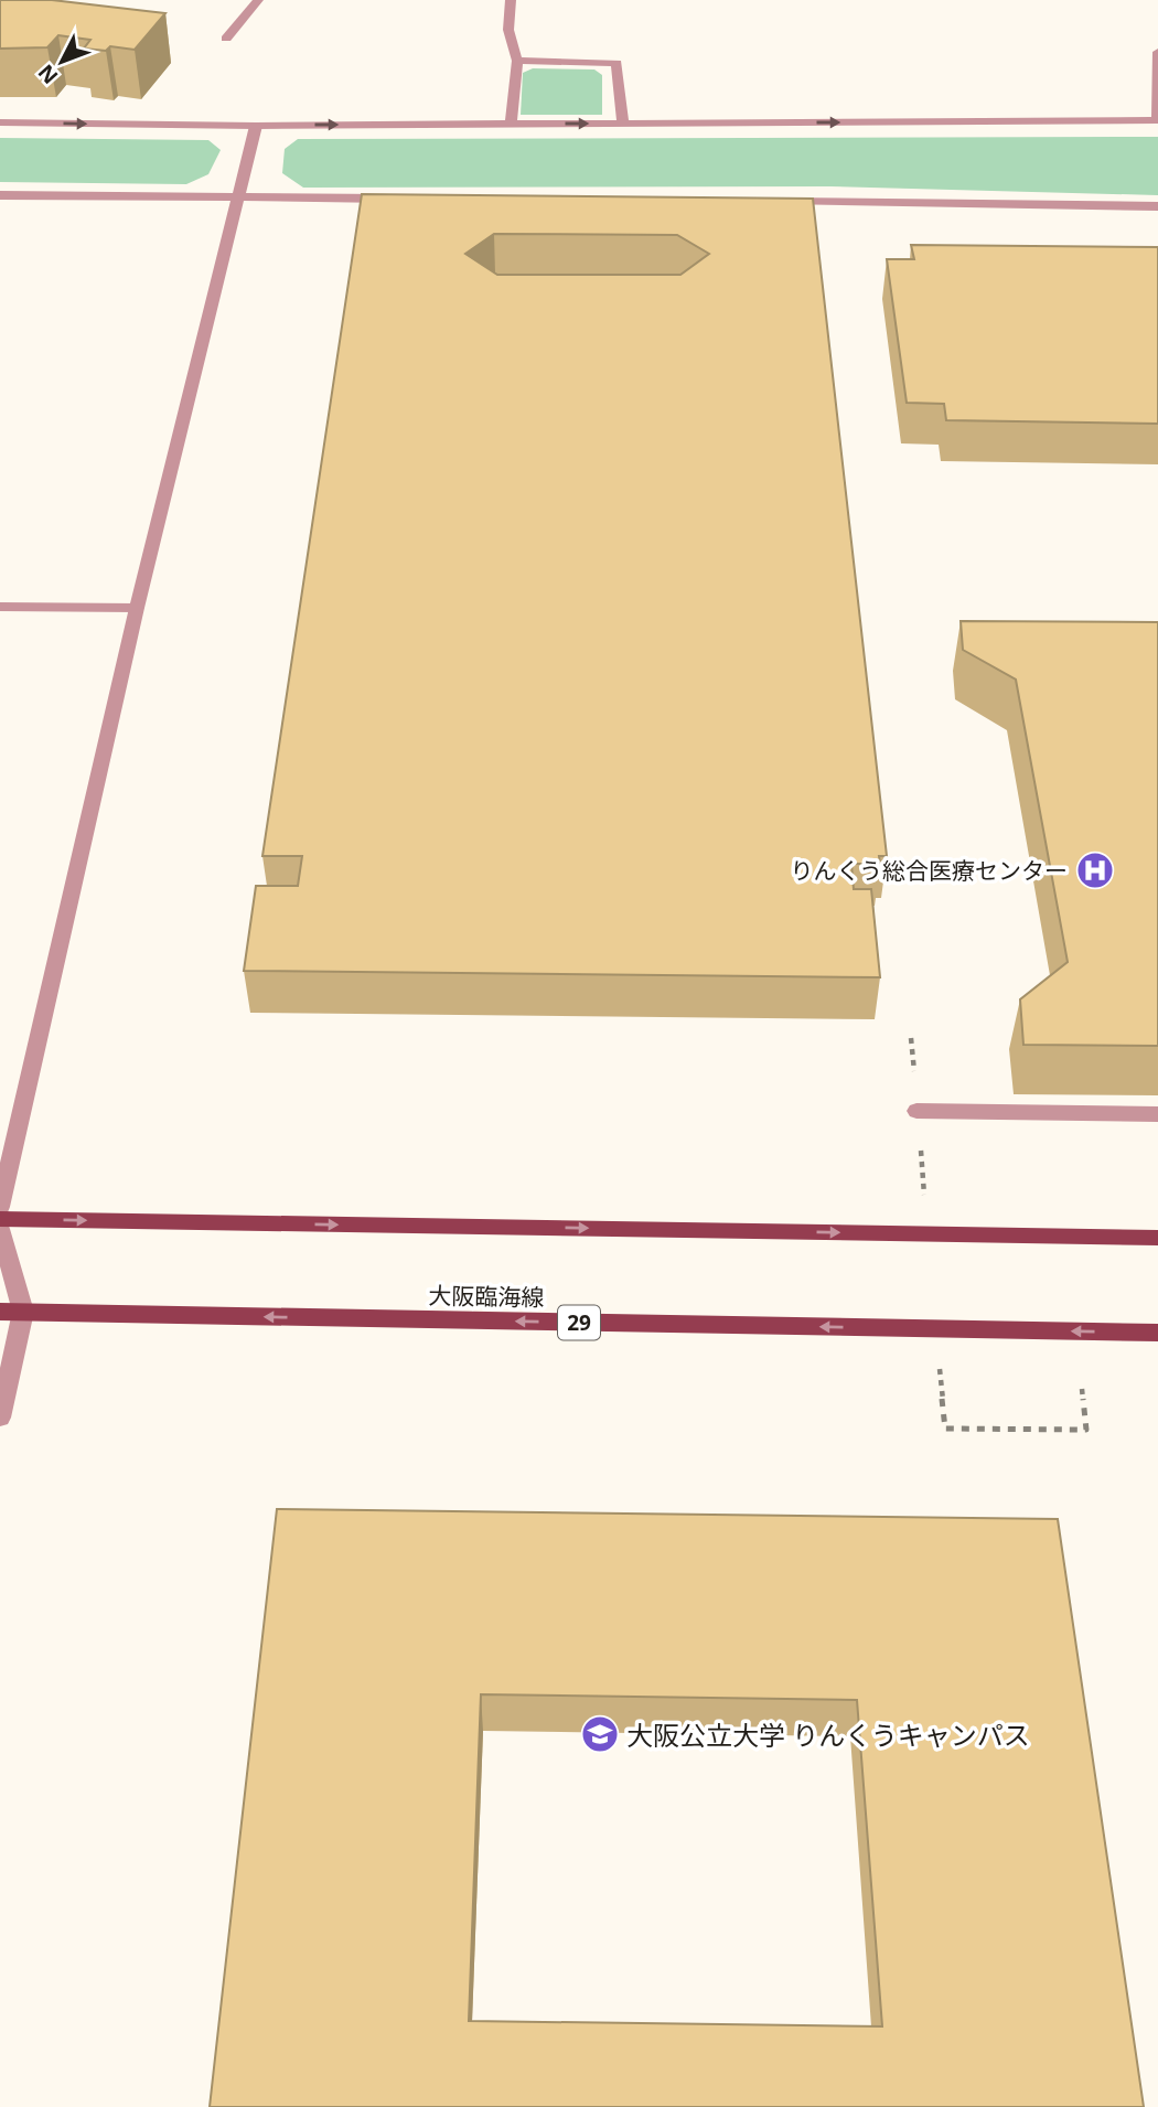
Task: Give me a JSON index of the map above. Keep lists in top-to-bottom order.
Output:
{
  "streets": {
    "main road": ["大阪臨海線", "29"]
  },
  "places": {
    "hospital": ["りんくう総合医療センター"],
    "school or university": ["大阪公立大学 りんくうキャンパス"]
  },
  "north": "bottom left"
}
